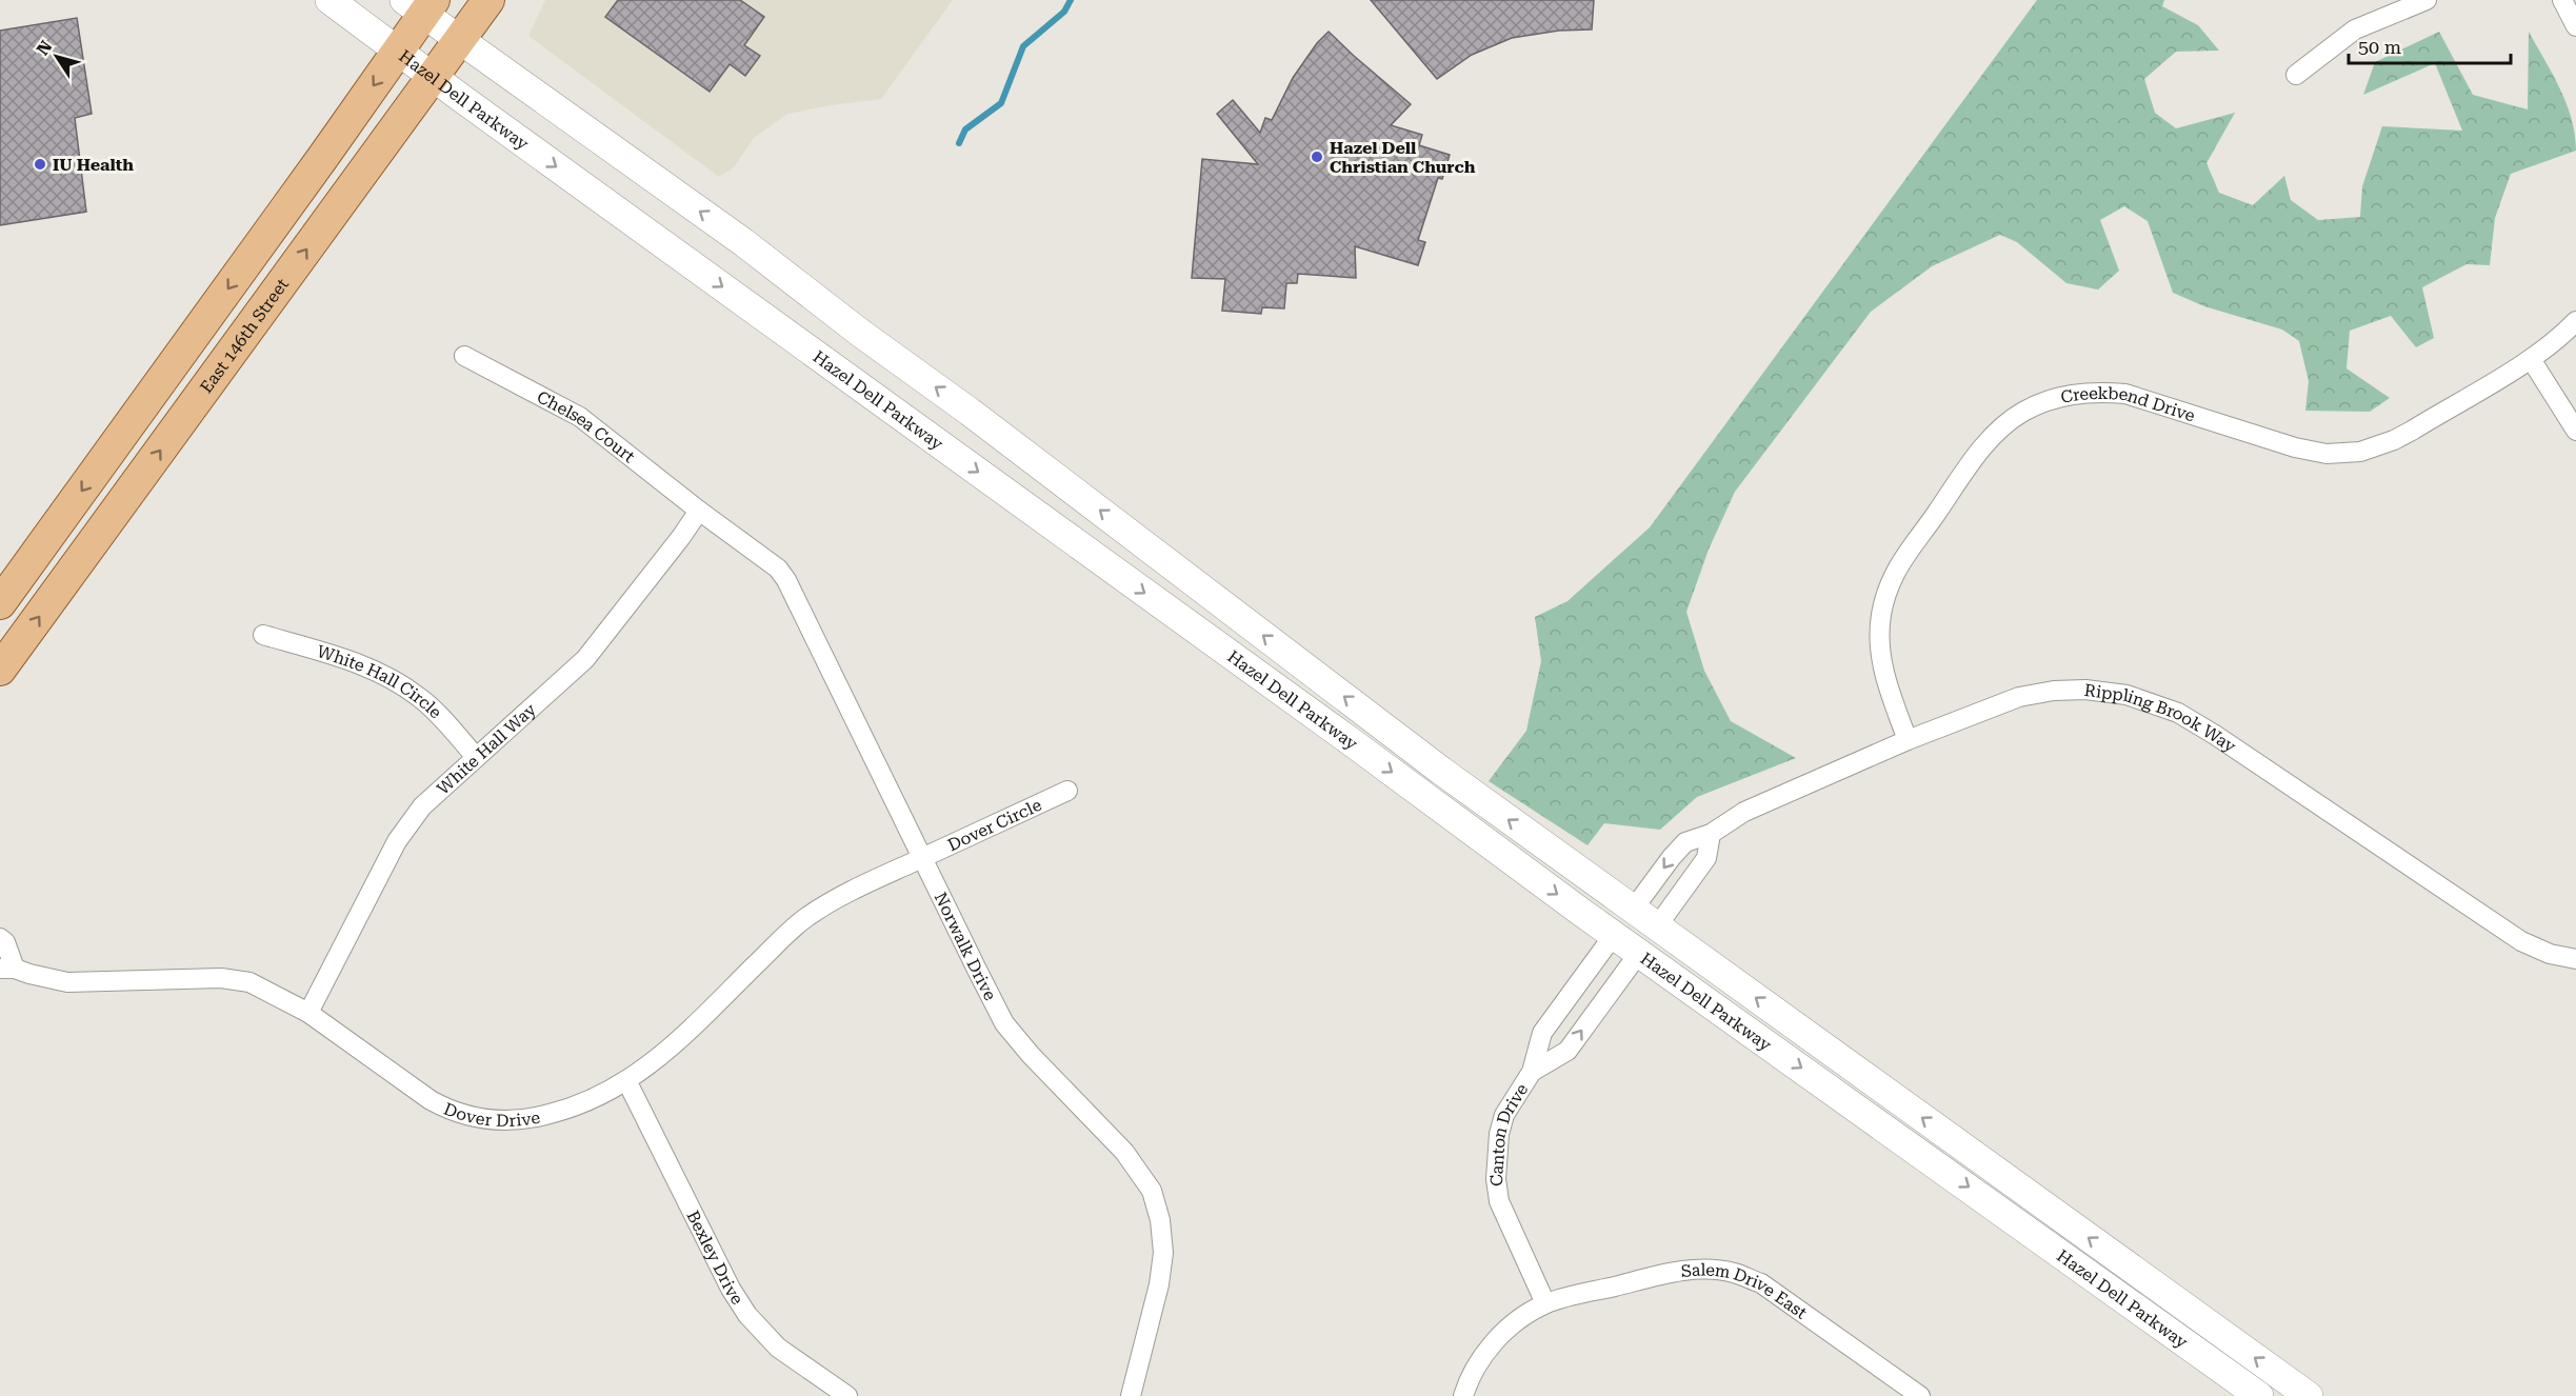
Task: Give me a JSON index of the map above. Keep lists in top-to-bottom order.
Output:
{
  "streets": {
    "main road": ["Hazel Dell Parkway", "East 146th Street"],
    "street": [
      "Creekbend Drive",
      "Chelsea Court",
      "White Hall Circle",
      "Rippling Brook Way",
      "White Hall Way",
      "Dover Circle",
      "Norwalk Drive",
      "Dover Drive",
      "Canton Drive",
      "Bexley Drive",
      "Salem Drive East"
    ]
  },
  "crossings": [
    ["Hazel Dell Parkway", "East 146th Street"],
    ["Hazel Dell Parkway", "Rippling Brook Way"],
    ["Hazel Dell Parkway", "Canton Drive"],
    ["Creekbend Drive", "Rippling Brook Way"],
    ["Chelsea Court", "White Hall Way"],
    ["Chelsea Court", "Norwalk Drive"],
    ["White Hall Circle", "White Hall Way"],
    ["White Hall Way", "Norwalk Drive"],
    ["White Hall Way", "Dover Drive"],
    ["Dover Circle", "Norwalk Drive"],
    ["Dover Circle", "Dover Drive"],
    ["Norwalk Drive", "Dover Drive"],
    ["Dover Drive", "Bexley Drive"],
    ["Canton Drive", "Salem Drive East"]
  ],
  "places": ["Hazel Dell Christian Church", "IU Health"],
  "scale_bar": "50 m",
  "north": "top left"
}
